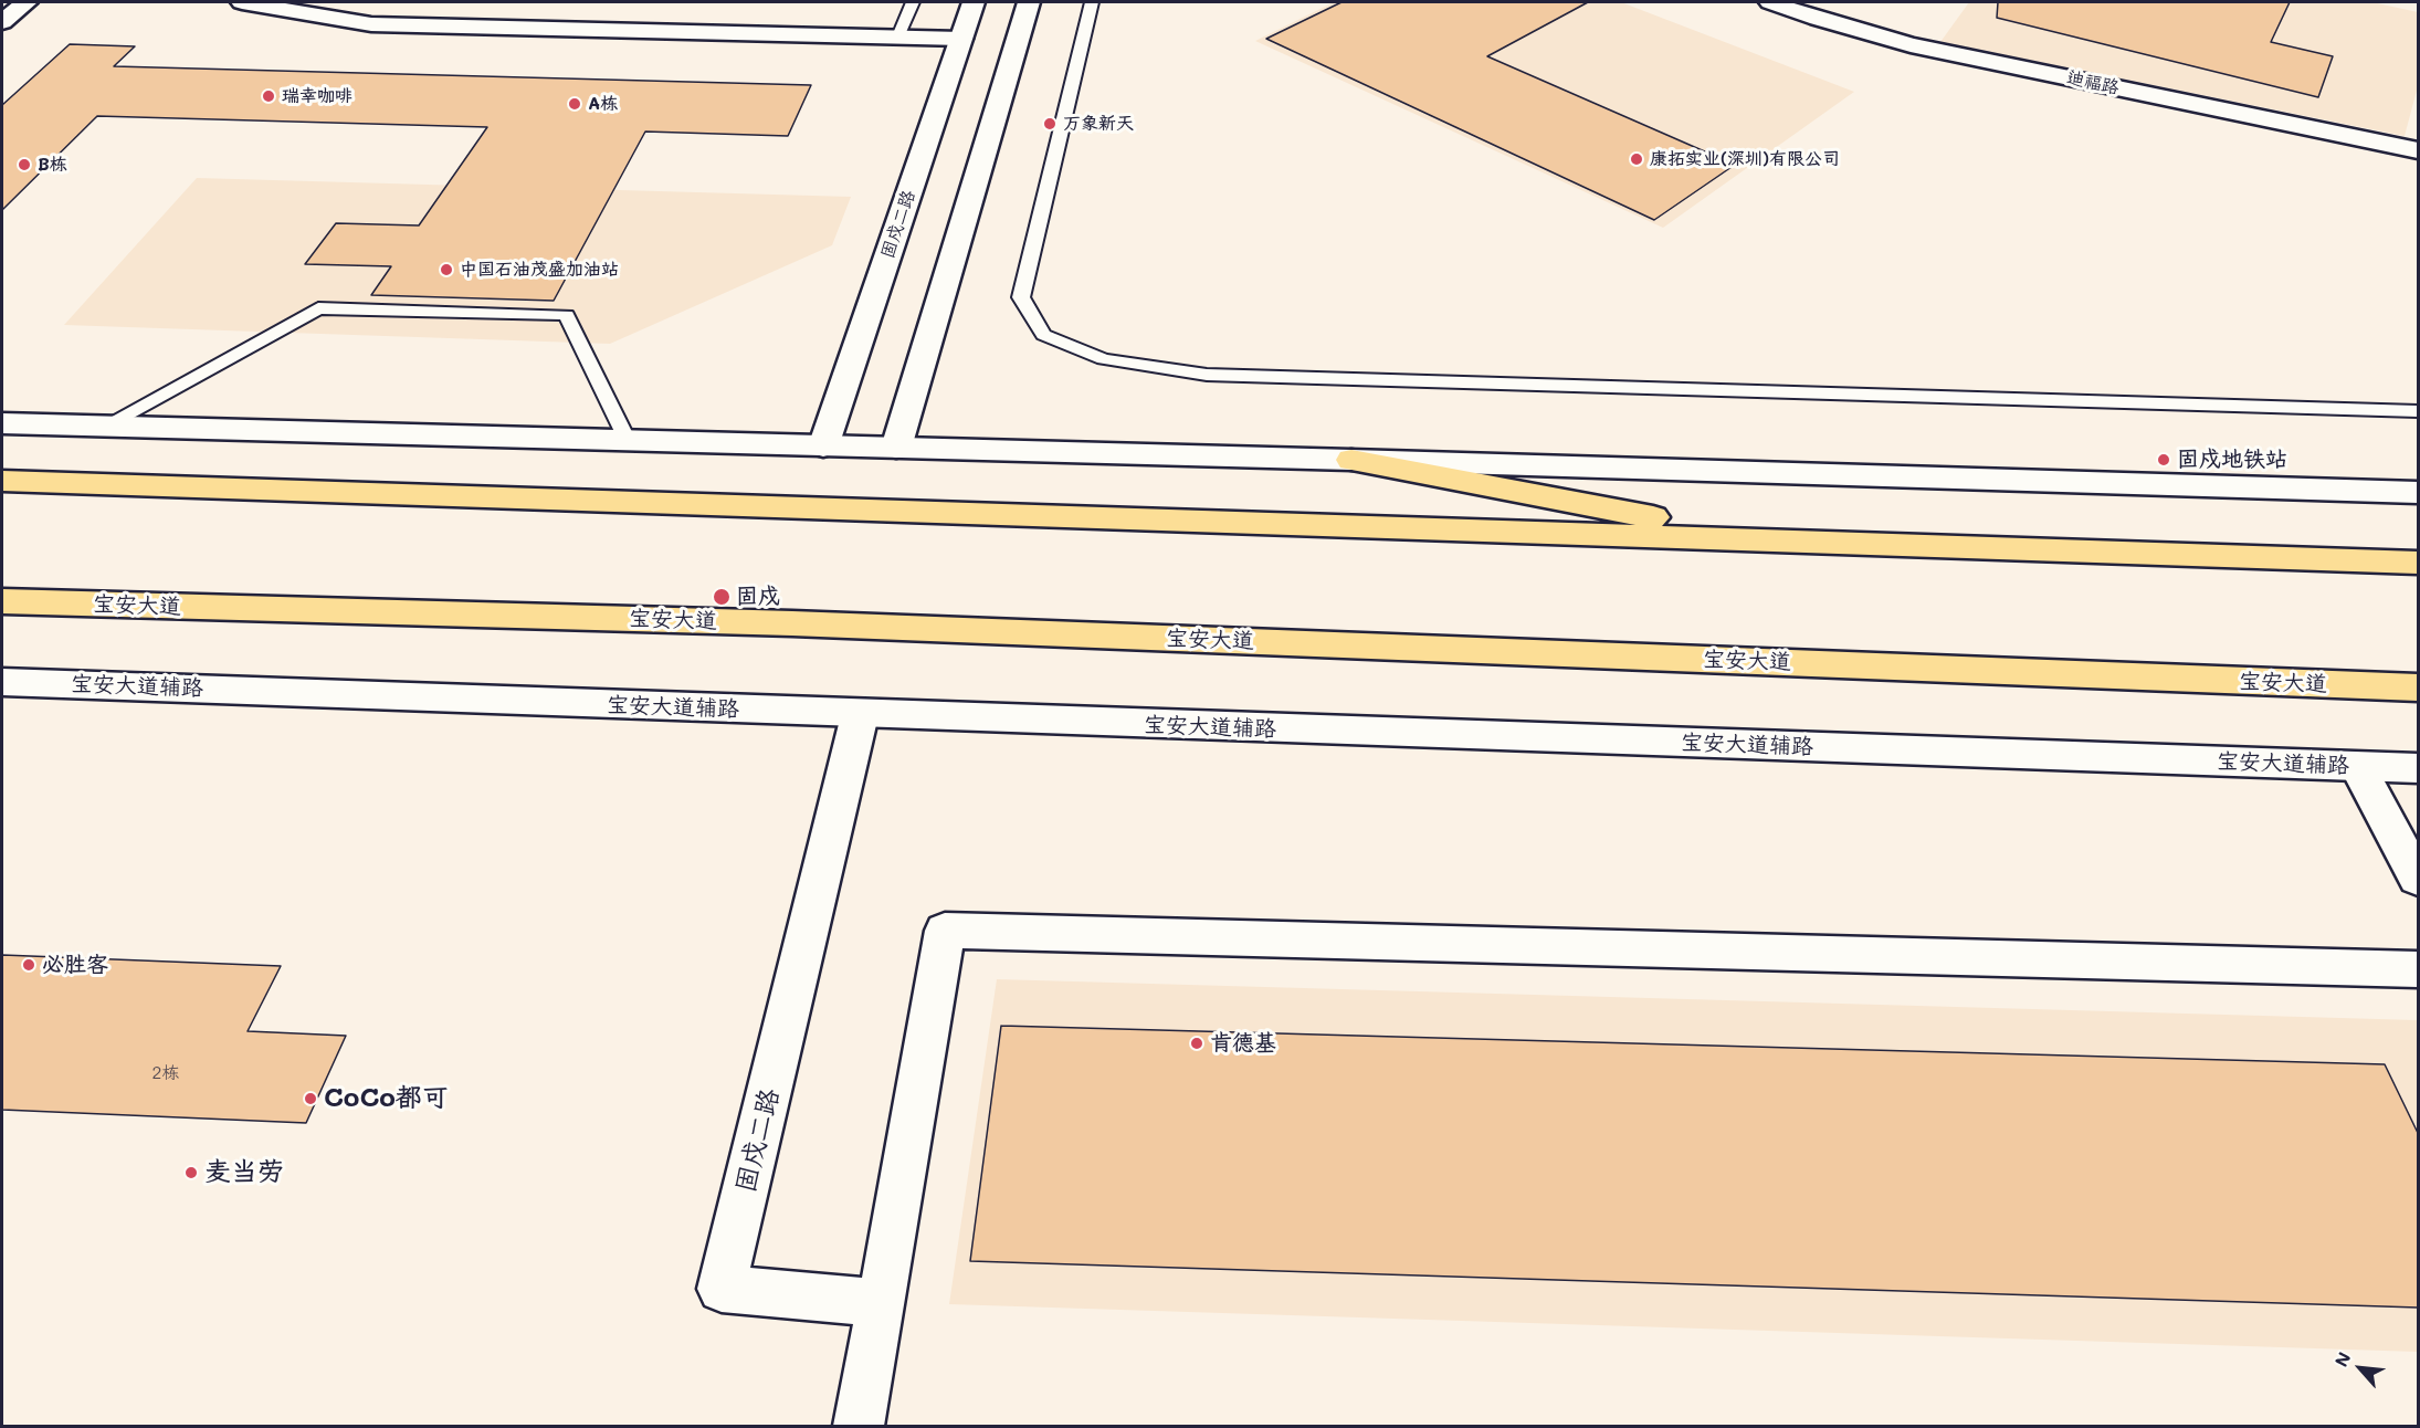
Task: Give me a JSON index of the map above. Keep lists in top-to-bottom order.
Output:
{
  "streets": {
    "main road": ["宝安大道"],
    "street": ["迪福路", "固戍二路", "宝安大道辅路"]
  },
  "crossings": [
    ["固戍二路", "宝安大道辅路"]
  ],
  "places": [
    "瑞幸咖啡",
    "A栋",
    "万象新天",
    "康拓实业(深圳)有限公司",
    "B栋",
    "中国石油茂盛加油站",
    "固戍地铁站",
    "固戍",
    "必胜客",
    "肯德基",
    "CoCo都可",
    "麦当劳"
  ],
  "house_numbers": ["2栋"],
  "north": "top left"
}
